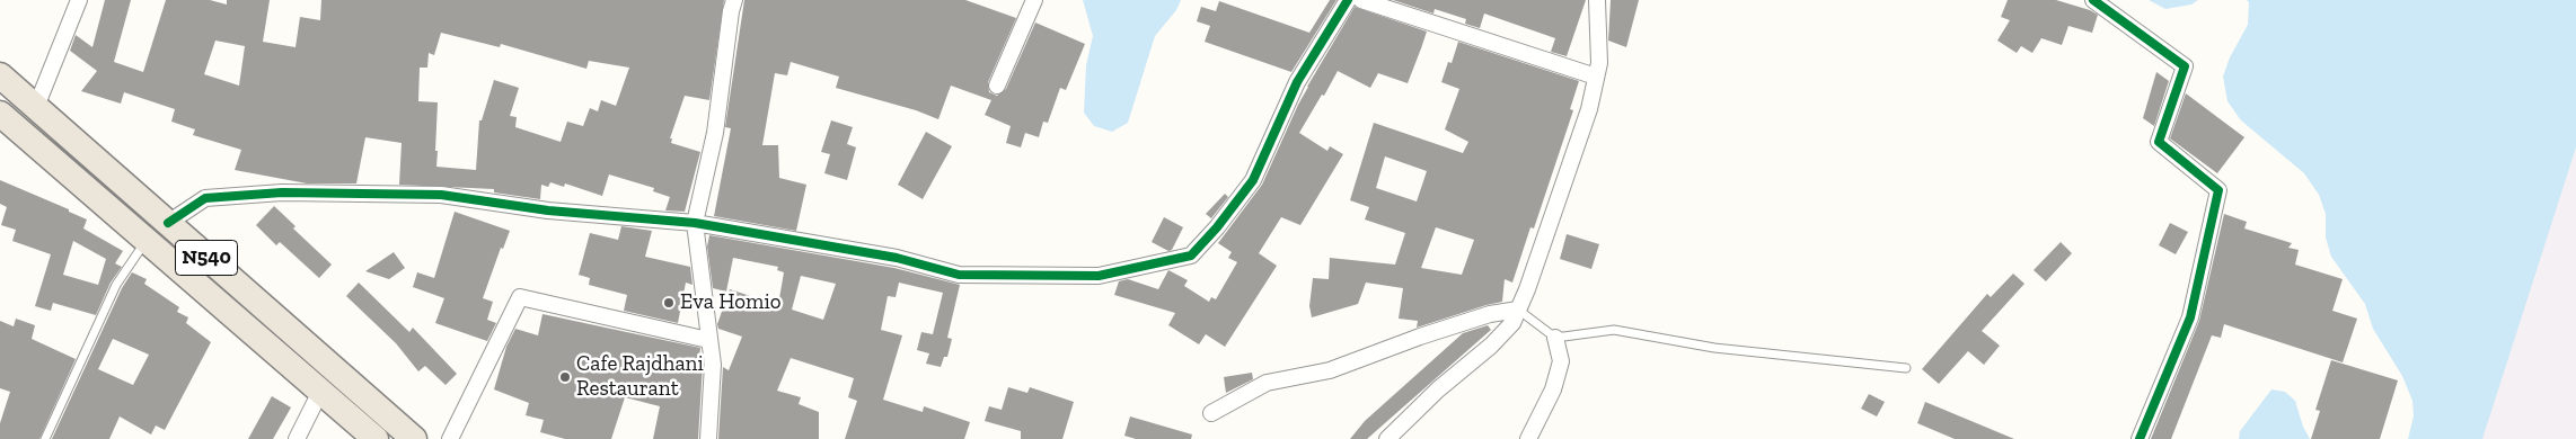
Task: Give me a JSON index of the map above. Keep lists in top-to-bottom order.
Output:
{
  "streets": {
    "highway": ["N540"]
  },
  "places": ["Eva Homio", "Cafe Rajdhani Restaurant"]
}
